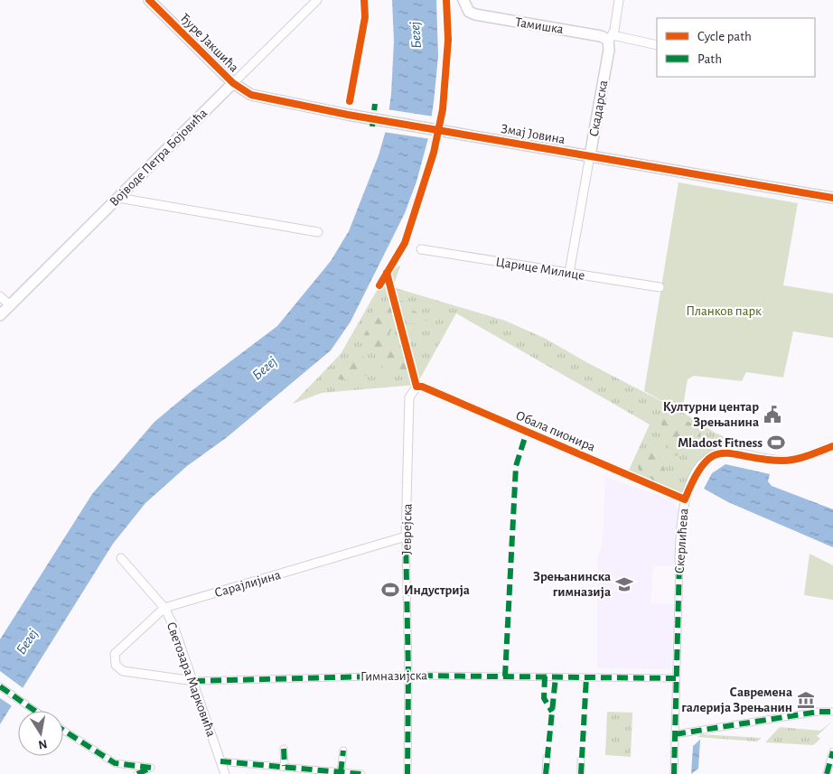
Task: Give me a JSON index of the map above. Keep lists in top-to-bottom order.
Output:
{
  "streets": {
    "street": [
      "Тамишка",
      "Ђуре Јакшића",
      "Скадарска",
      "Змај Јовина",
      "Војводе Петра Бојовића",
      "Царице Милице",
      "Обала пионира",
      "Јеврејска",
      "Скерлићева",
      "Сарајлијина",
      "Гимназијска",
      "Светозара Марковића"
    ]
  },
  "crossings": [
    ["Тамишка", "Скадарска"],
    ["Ђуре Јакшића", "Змај Јовина"],
    ["Ђуре Јакшића", "Војводе Петра Бојовића"],
    ["Скадарска", "Змај Јовина"],
    ["Скадарска", "Царице Милице"],
    ["Змај Јовина", "Војводе Петра Бојовића"],
    ["Обала пионира", "Јеврејска"],
    ["Обала пионира", "Скерлићева"],
    ["Јеврејска", "Сарајлијина"],
    ["Јеврејска", "Гимназијска"],
    ["Скерлићева", "Гимназијска"],
    ["Сарајлијина", "Гимназијска"],
    ["Сарајлијина", "Светозара Марковића"],
    ["Гимназијска", "Светозара Марковића"]
  ],
  "water": ["Бегеј"],
  "parks": ["Планков парк"],
  "places": {
    "public building": ["Културни центар Зрењанина"],
    "sports": ["Mladost Fitness", "Индустрија"],
    "school or university": ["Зрењанинска гимназија"],
    "museum": ["Савремена галерија Зрењанин"]
  },
  "legend": ["Cycle path", "Path"],
  "north": "bottom"
}
